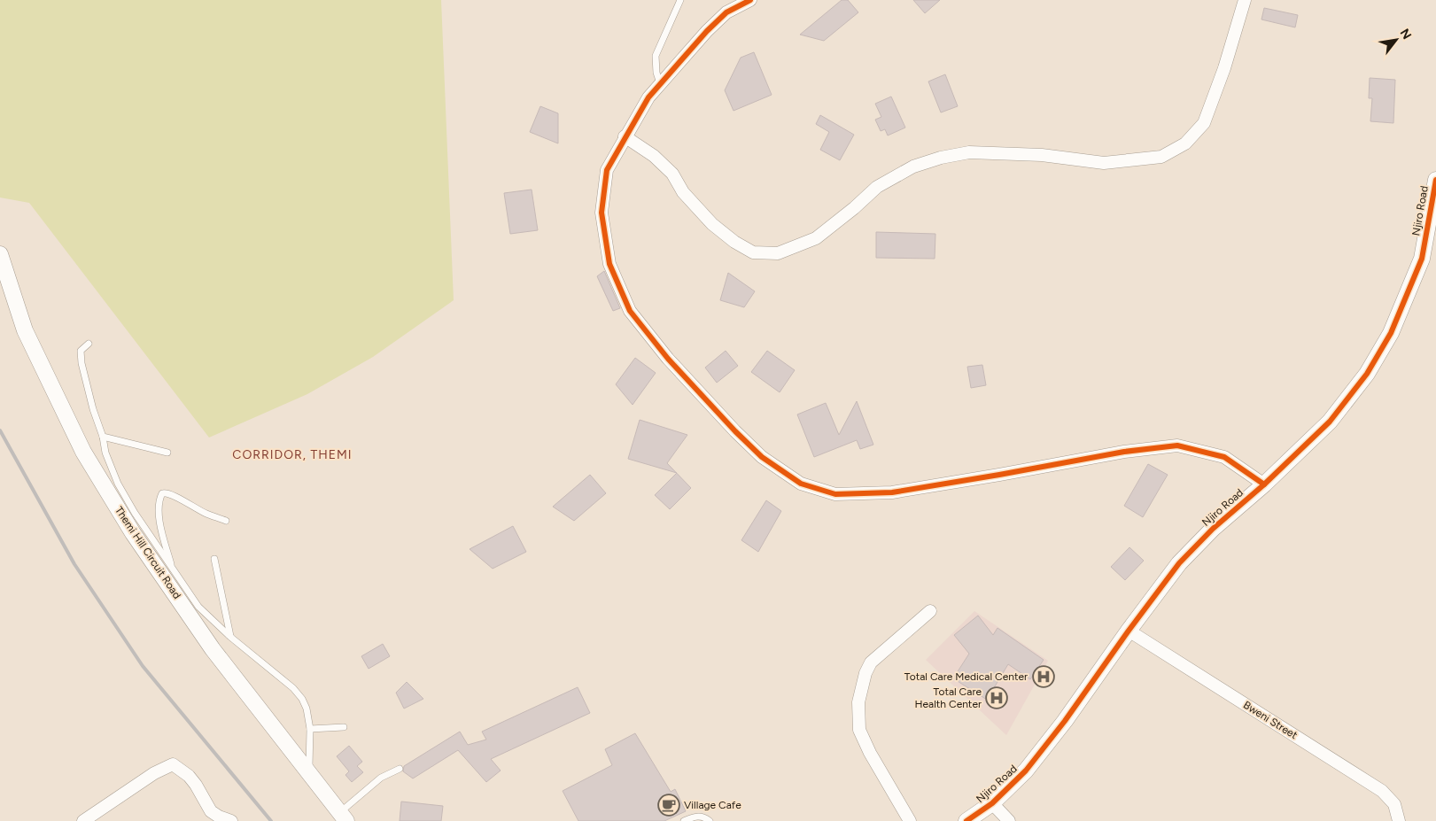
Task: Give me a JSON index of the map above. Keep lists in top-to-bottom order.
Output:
{
  "streets": {
    "street": ["Njiro Road", "Themi Hill Circuit Road", "Bweni Street"]
  },
  "crossings": [
    ["Njiro Road", "Bweni Street"]
  ],
  "districts": ["CORRIDOR, THEMI"],
  "places": {
    "hospital": ["Total Care Medical Center", "Total Care Health Center"],
    "cafe": ["Village Cafe"]
  },
  "north": "top right"
}
